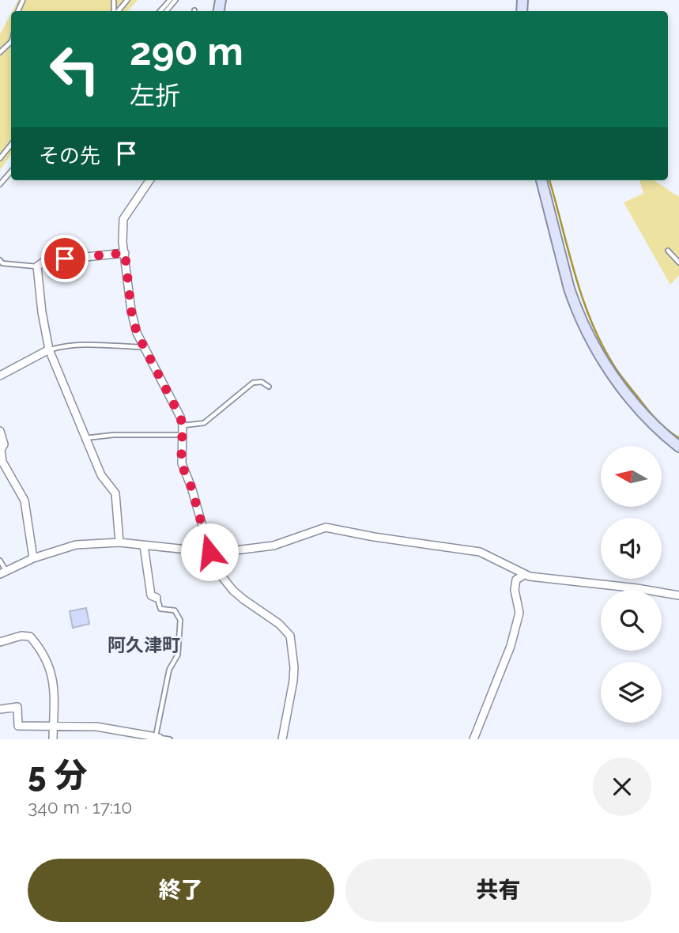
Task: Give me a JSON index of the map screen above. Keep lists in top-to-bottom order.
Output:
{
  "districts": ["阿久津町"],
  "north": "left",
  "page": {
    "turn": ["290 m", "左折"],
    "then": "その先",
    "heading": ["5 分", "340 m · 17:10"],
    "buttons": ["終了", "共有"]
  }
}
